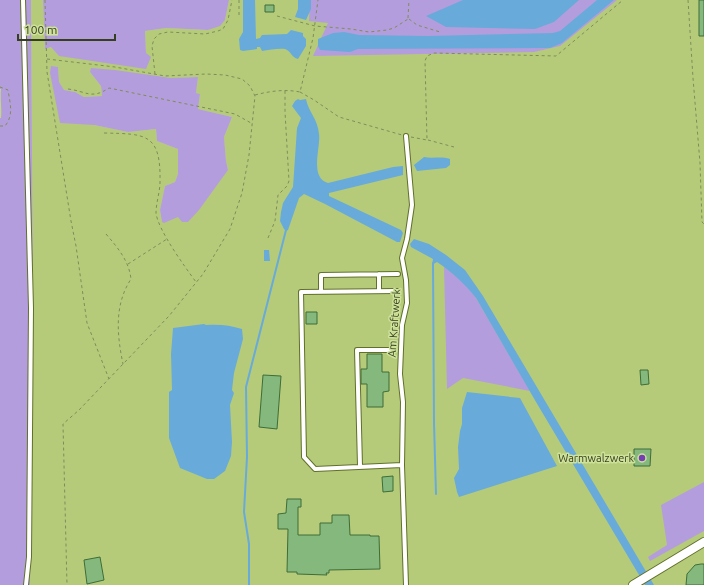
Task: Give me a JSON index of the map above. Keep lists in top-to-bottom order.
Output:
{
  "streets": {
    "lane": ["Am Kraftwerk"]
  },
  "places": ["Warmwalzwerk"],
  "scale_bar": "100 m"
}
